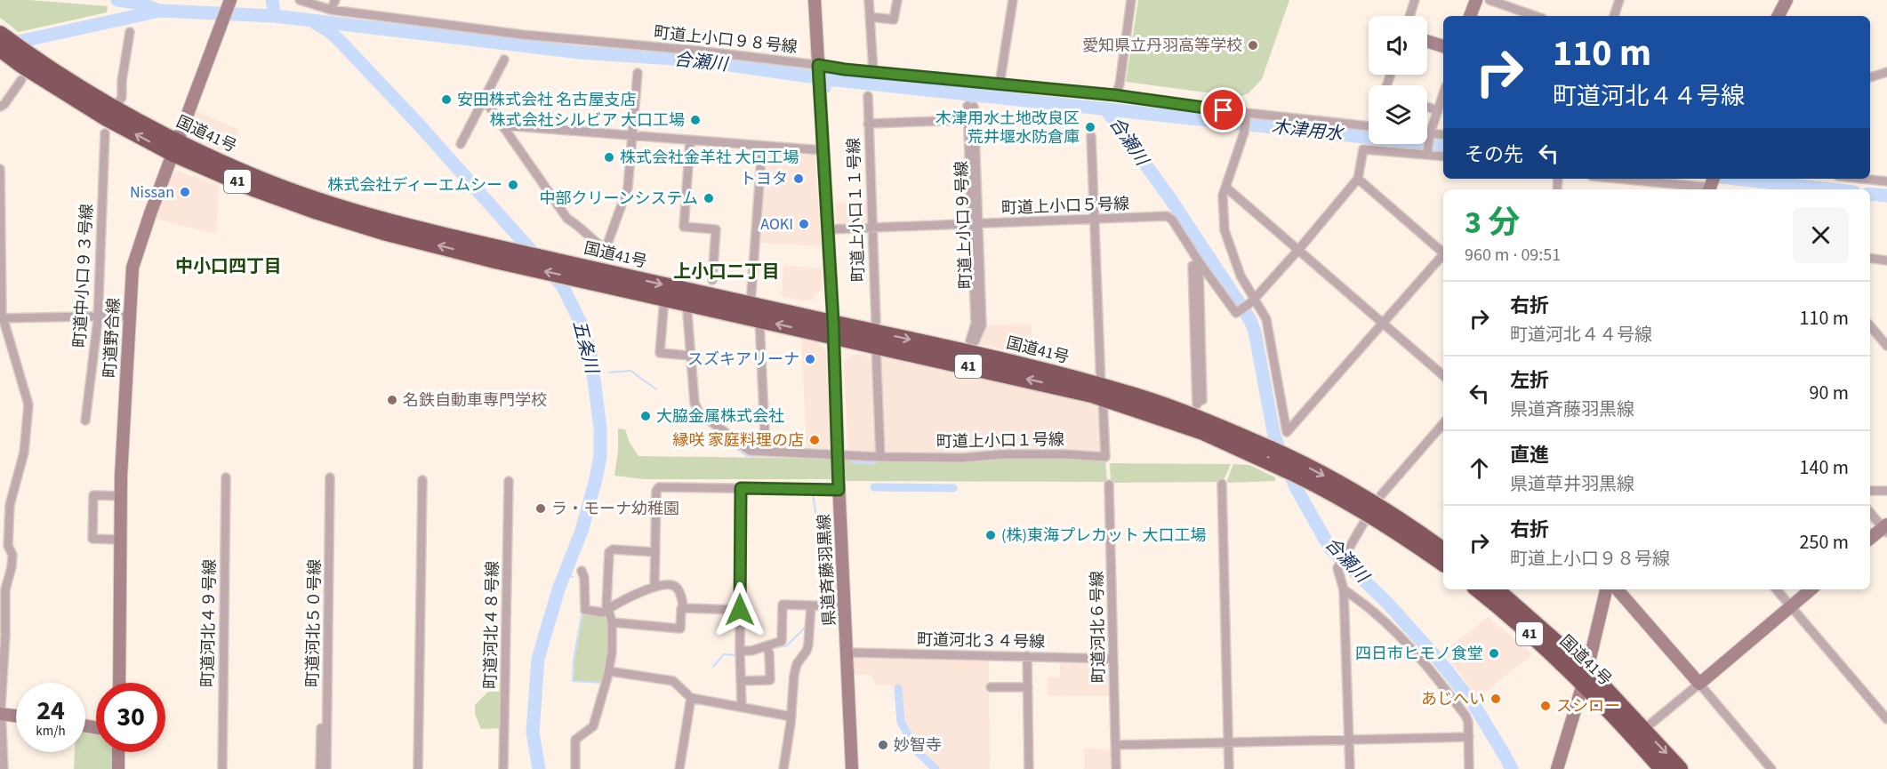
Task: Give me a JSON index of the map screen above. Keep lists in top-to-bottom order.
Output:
{
  "streets": {
    "highway": ["国道41号", "41"],
    "street": [
      "町道上小口９８号線",
      "町道上小口５号線",
      "町道上小口１１号線",
      "町道上小口９号線",
      "町道中小口９３号線",
      "町道野合線",
      "町道上小口１号線",
      "県道斉藤羽黒線",
      "町道河北４９号線",
      "町道河北５０号線",
      "町道河北４８号線",
      "町道河北６号線",
      "町道河北３４号線"
    ]
  },
  "crossings": [
    ["町道上小口９８号線", "県道斉藤羽黒線"],
    ["国道41号", "町道野合線"],
    ["国道41号", "町道上小口１号線"],
    ["国道41号", "県道斉藤羽黒線"],
    ["町道上小口５号線", "町道上小口１１号線"],
    ["町道上小口５号線", "町道上小口９号線"],
    ["町道上小口５号線", "県道斉藤羽黒線"],
    ["町道上小口１号線", "県道斉藤羽黒線"],
    ["県道斉藤羽黒線", "町道河北３４号線"],
    ["町道河北６号線", "町道河北３４号線"]
  ],
  "districts": ["中小口四丁目", "上小口二丁目"],
  "water": ["合瀬川", "木津用水", "五条川"],
  "places": [
    "愛知県立丹羽高等学校",
    "安田株式会社 名古屋支店",
    "株式会社シルビア 大口工場",
    "木津用水土地改良区 荒井堰水防倉庫",
    "株式会社金羊社 大口工場",
    "トヨタ",
    "株式会社ディーエムシー",
    "Nissan",
    "中部クリーンシステム",
    "AOKI",
    "スズキアリーナ",
    "名鉄自動車専門学校",
    "大脇金属株式会社",
    "縁咲 家庭料理の店",
    "ラ・モーナ幼稚園",
    "(株)東海プレカット 大口工場",
    "四日市ヒモノ食堂",
    "あじへい",
    "スシロー",
    "妙智寺"
  ],
  "page": {
    "turn": ["110 m", "町道河北４４号線"],
    "then": "その先",
    "heading": ["3 分", "960 m · 09:51"],
    "list": [
      {
        "name": "右折",
        "note": "町道河北４４号線",
        "value": "110 m"
      },
      {
        "name": "左折",
        "note": "県道斉藤羽黒線",
        "value": "90 m"
      },
      {
        "name": "直進",
        "note": "県道草井羽黒線",
        "value": "140 m"
      },
      {
        "name": "右折",
        "note": "町道上小口９８号線",
        "value": "250 m"
      }
    ],
    "speed": "24 km/h",
    "limit": "30"
  }
}
